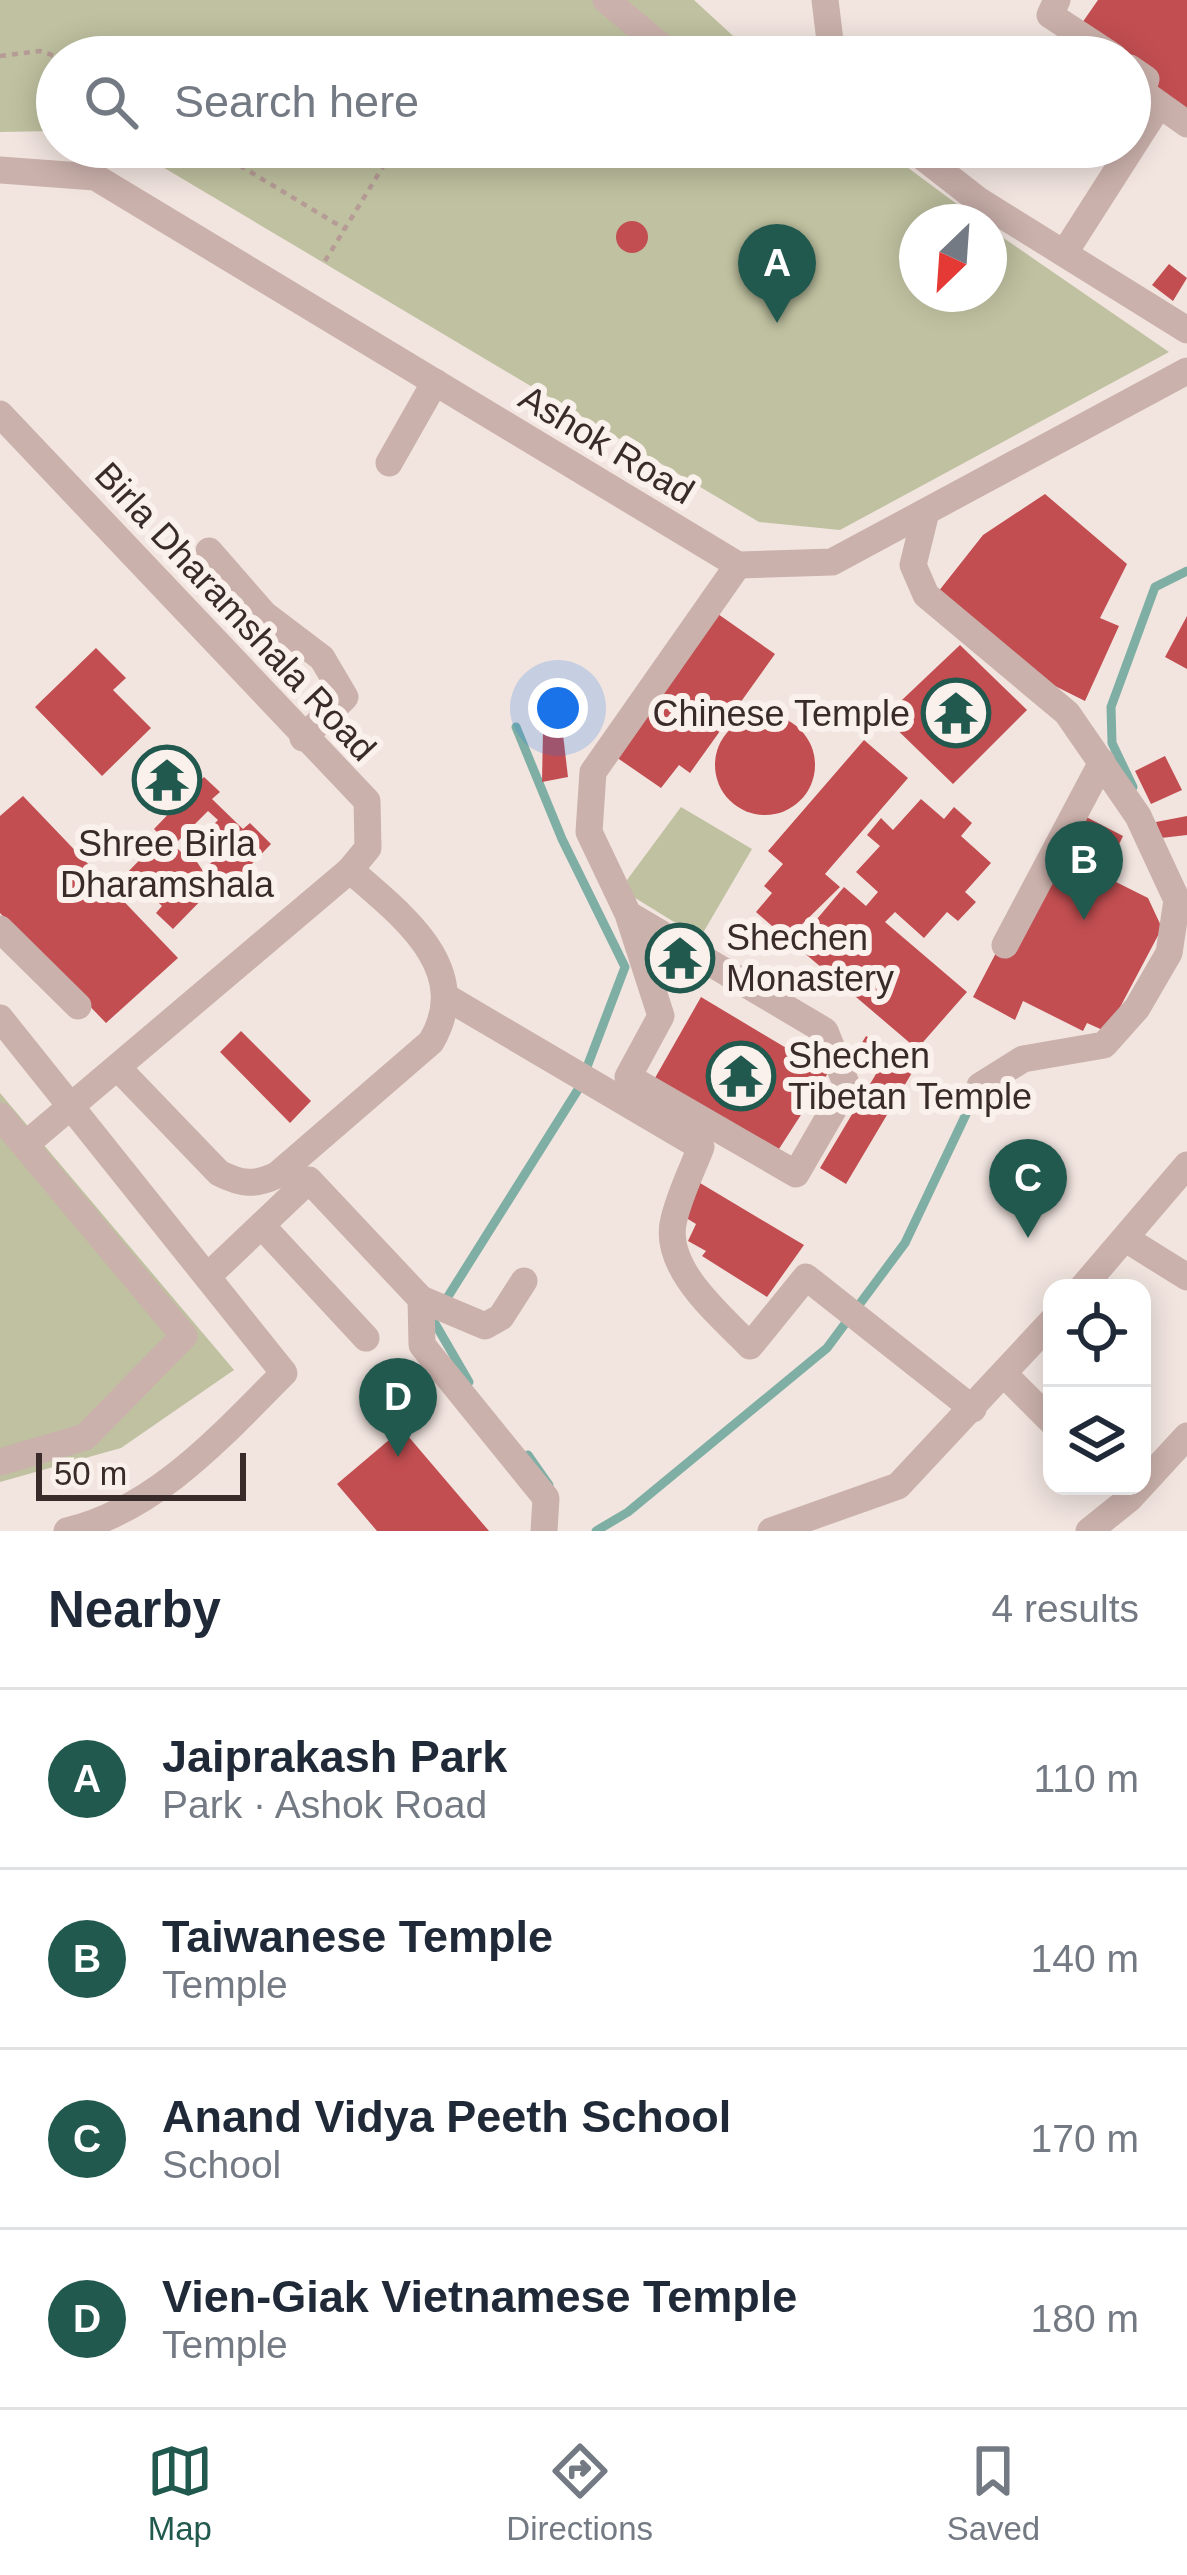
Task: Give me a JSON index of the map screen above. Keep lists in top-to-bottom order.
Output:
{
  "streets": {
    "street": ["Ashok Road", "Birla Dharamshala Road"]
  },
  "places": {
    "temple": [
      "Chinese Temple",
      "Shree Birla Dharamshala",
      "Shechen Monastery",
      "Shechen Tibetan Temple"
    ]
  },
  "scale_bar": "50 m",
  "north": "bottom left",
  "page": {
    "search": "Search here",
    "pins": [
      "A",
      "B",
      "C",
      "D"
    ],
    "scale": "50 m",
    "heading": ["Nearby", "4 results"],
    "list": [
      {
        "mark": "A",
        "name": "Jaiprakash Park",
        "note": "Park · Ashok Road",
        "value": "110 m"
      },
      {
        "mark": "B",
        "name": "Taiwanese Temple",
        "note": "Temple",
        "value": "140 m"
      },
      {
        "mark": "C",
        "name": "Anand Vidya Peeth School",
        "note": "School",
        "value": "170 m"
      },
      {
        "mark": "D",
        "name": "Vien-Giak Vietnamese Temple",
        "note": "Temple",
        "value": "180 m"
      }
    ],
    "nav": ["Map", "Directions", "Saved"]
  }
}
